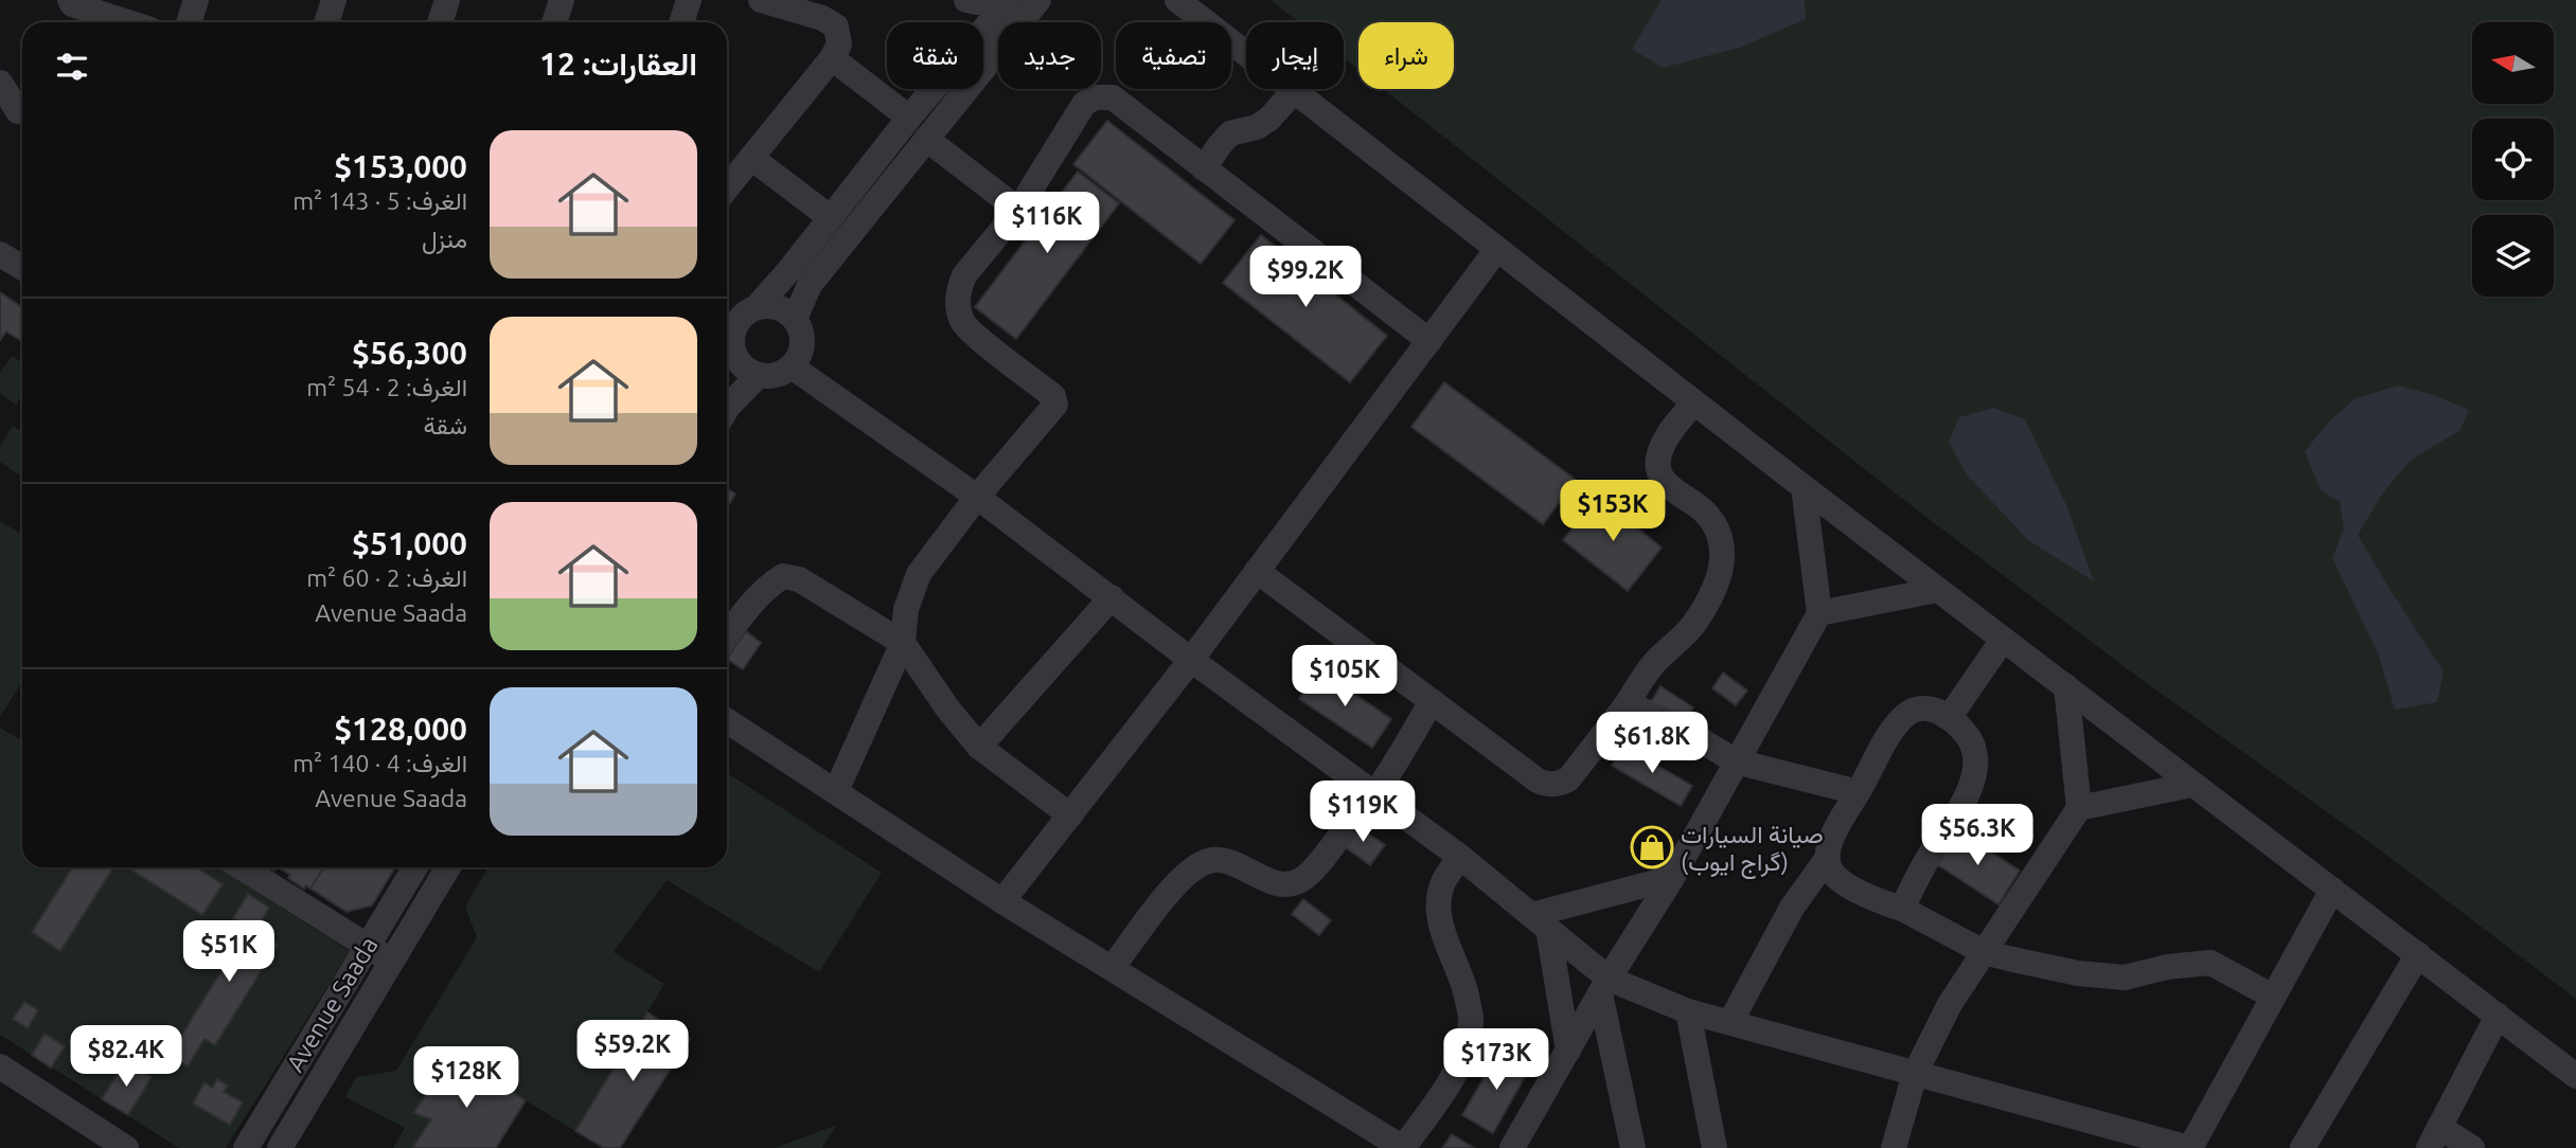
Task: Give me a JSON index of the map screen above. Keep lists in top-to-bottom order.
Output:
{
  "streets": {
    "street": ["Avenue Saada"]
  },
  "places": {
    "shop": ["صيانة السيارات (گراج ايوب)"]
  },
  "north": "left",
  "page": {
    "chip": [
      "شراء",
      "إيجار",
      "تصفية",
      "جديد",
      "شقة"
    ],
    "heading": "العقارات: 12",
    "list": [
      {
        "name": "$153,000",
        "note": "الغرف: 5 · 143 m² · منزل"
      },
      {
        "name": "$56,300",
        "note": "الغرف: 2 · 54 m² · شقة"
      },
      {
        "name": "$51,000",
        "note": "الغرف: 2 · 60 m² · Avenue Saada"
      },
      {
        "name": "$128,000",
        "note": "الغرف: 4 · 140 m² · Avenue Saada"
      }
    ],
    "price": [
      "$116K",
      "$99.2K",
      "$153K",
      "$105K",
      "$61.8K",
      "$119K",
      "$56.3K",
      "$51K",
      "$59.2K",
      "$82.4K",
      "$173K",
      "$128K"
    ]
  }
}
